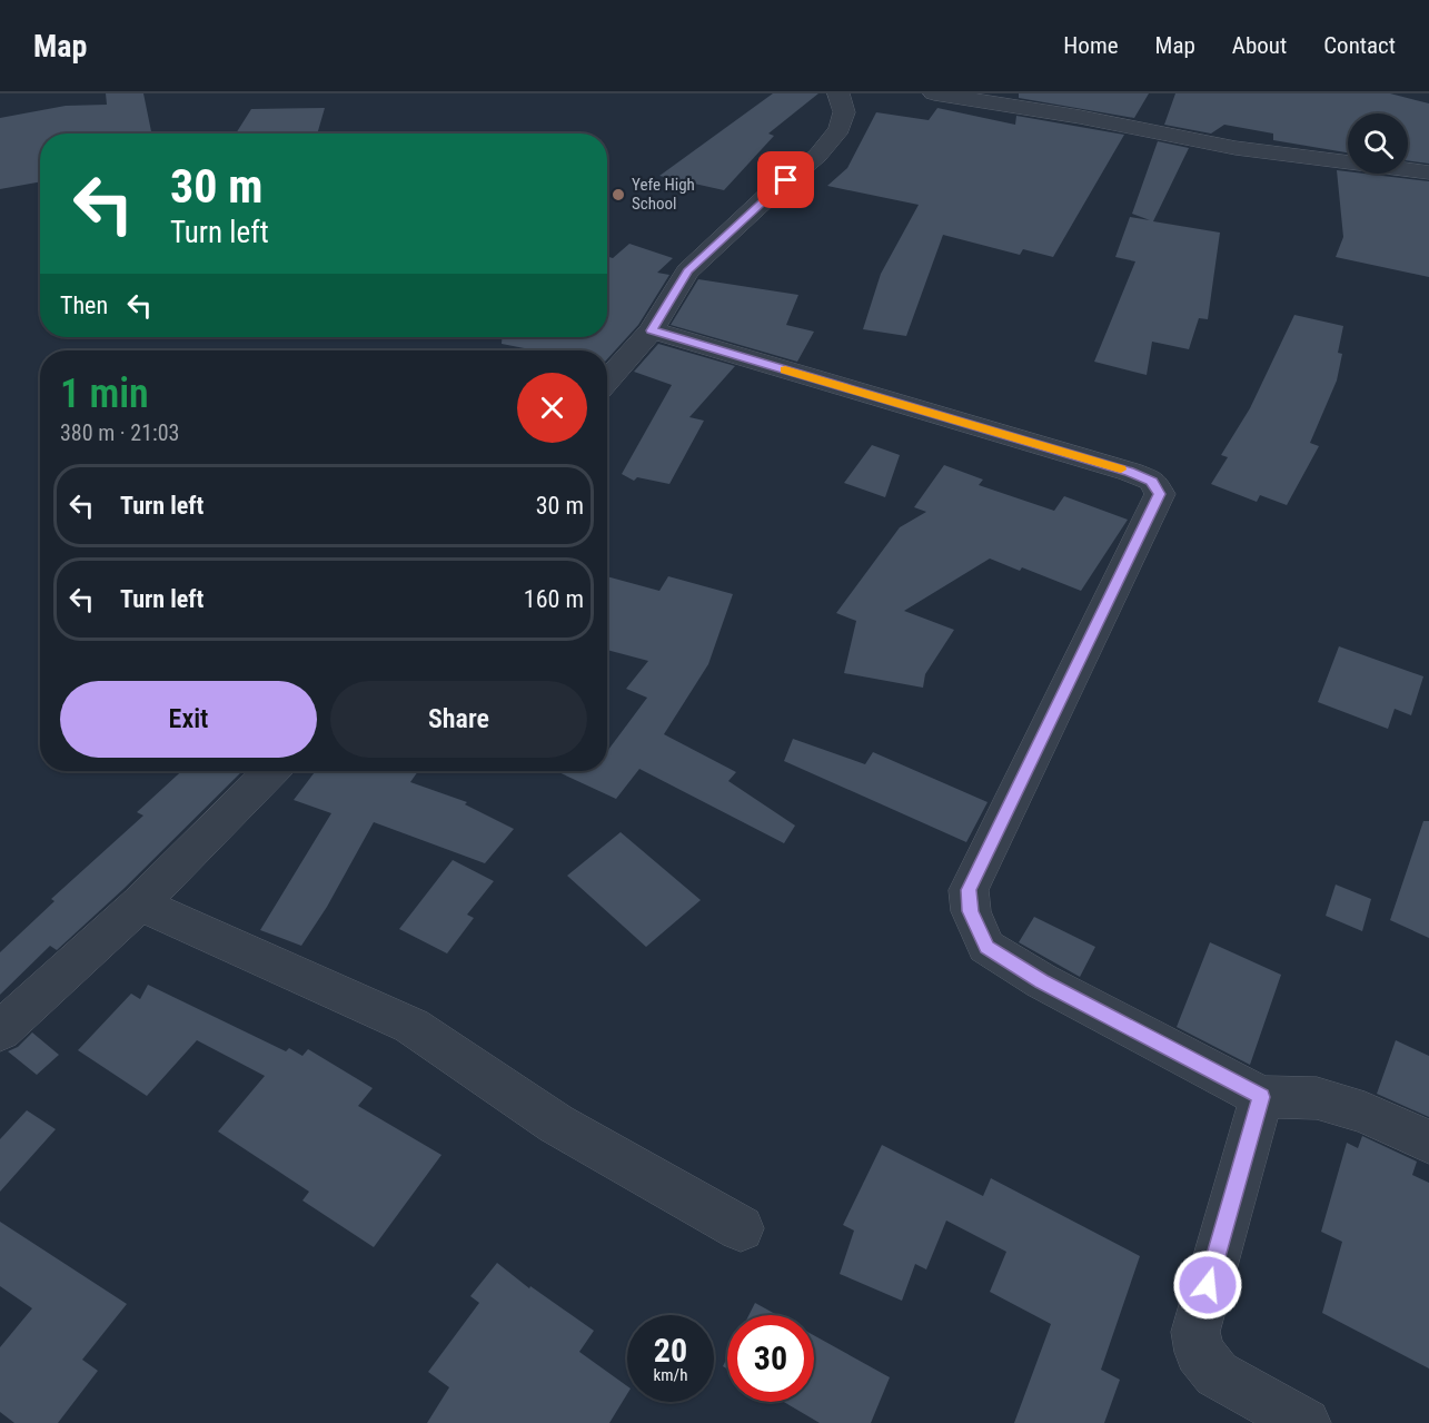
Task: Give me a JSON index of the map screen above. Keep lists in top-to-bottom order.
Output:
{
  "places": ["Yefe High School"],
  "page": {
    "header": "Map",
    "nav": [
      "Home",
      "Map",
      "About",
      "Contact"
    ],
    "turn": ["30 m", "Turn left"],
    "then": "Then",
    "heading": ["1 min", "380 m · 21:03"],
    "list": [
      {
        "name": "Turn left",
        "value": "30 m"
      },
      {
        "name": "Turn left",
        "value": "160 m"
      }
    ],
    "buttons": ["Exit", "Share"],
    "speed": "20 km/h",
    "limit": "30"
  }
}
